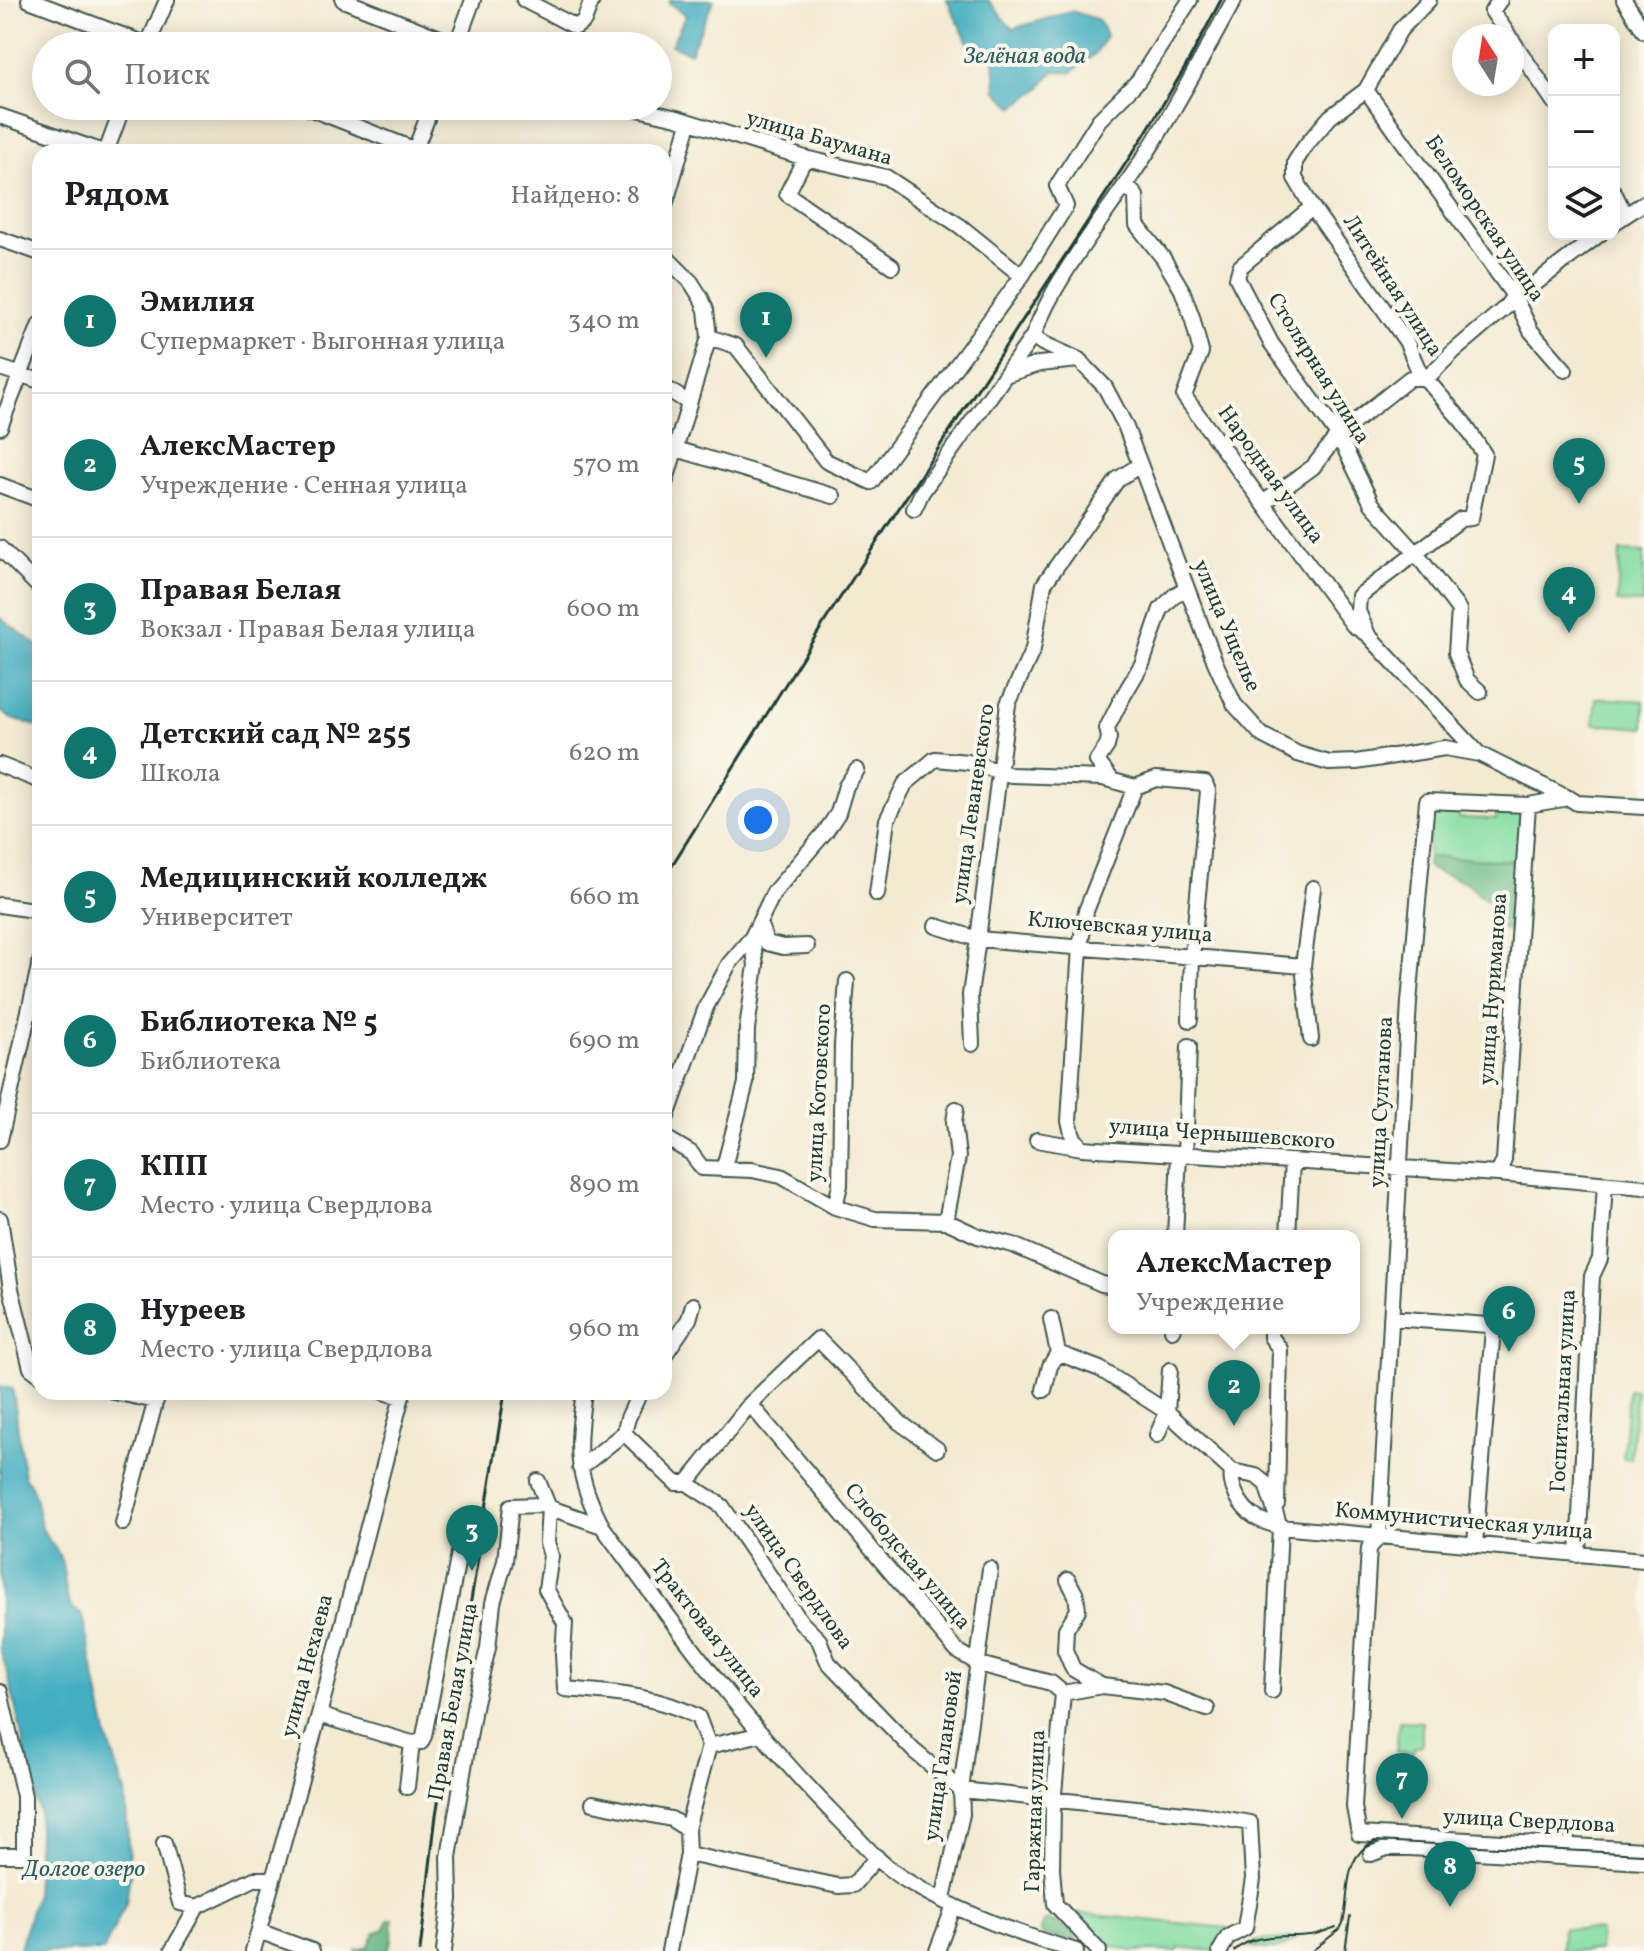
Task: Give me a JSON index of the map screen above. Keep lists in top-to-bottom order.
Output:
{
  "streets": {
    "street": [
      "улица Баумана",
      "Беломорская улица",
      "Литейная улица",
      "Столярная улица",
      "Народная улица",
      "улица Ущелье",
      "улица Леваневского",
      "Ключевская улица",
      "улица Нуриманова",
      "улица Котовского",
      "улица Султанова",
      "улица Чернышевского",
      "Госпитальная улица",
      "Коммунистическая улица",
      "Слободская улица",
      "улица Свердлова",
      "Трактовая улица",
      "улица Нехаева",
      "Правая Белая улица",
      "улица Галановой",
      "Гаражная улица"
    ]
  },
  "crossings": [
    ["Беломорская улица", "Литейная улица"],
    ["Литейная улица", "Столярная улица"],
    ["Народная улица", "улица Ущелье"],
    ["улица Ущелье", "улица Леваневского"],
    ["улица Леваневского", "Ключевская улица"],
    ["улица Нуриманова", "улица Султанова"],
    ["улица Нуриманова", "улица Чернышевского"],
    ["улица Султанова", "улица Чернышевского"],
    ["улица Султанова", "Коммунистическая улица"],
    ["улица Султанова", "улица Свердлова"],
    ["улица Чернышевского", "Госпитальная улица"],
    ["Госпитальная улица", "Коммунистическая улица"],
    ["Слободская улица", "улица Галановой"],
    ["Слободская улица", "Гаражная улица"],
    ["улица Свердлова", "улица Галановой"],
    ["Трактовая улица", "Правая Белая улица"],
    ["Трактовая улица", "улица Галановой"]
  ],
  "water": ["Зелёная вода", "Долгое озеро"],
  "north": "top",
  "page": {
    "map_buttons": ["+", "−"],
    "search": "Поиск",
    "heading": ["Рядом", "Найдено: 8"],
    "list": [
      {
        "mark": "1",
        "name": "Эмилия",
        "note": "Супермаркет · Выгонная улица",
        "value": "340 m"
      },
      {
        "mark": "2",
        "name": "АлексМастер",
        "note": "Учреждение · Сенная улица",
        "value": "570 m"
      },
      {
        "mark": "3",
        "name": "Правая Белая",
        "note": "Вокзал · Правая Белая улица",
        "value": "600 m"
      },
      {
        "mark": "4",
        "name": "Детский сад № 255",
        "note": "Школа",
        "value": "620 m"
      },
      {
        "mark": "5",
        "name": "Медицинский колледж",
        "note": "Университет",
        "value": "660 m"
      },
      {
        "mark": "6",
        "name": "Библиотека № 5",
        "note": "Библиотека",
        "value": "690 m"
      },
      {
        "mark": "7",
        "name": "КПП",
        "note": "Место · улица Свердлова",
        "value": "890 m"
      },
      {
        "mark": "8",
        "name": "Нуреев",
        "note": "Место · улица Свердлова",
        "value": "960 m"
      }
    ],
    "pins": [
      "1",
      "5",
      "4",
      "6",
      "2",
      "3",
      "7",
      "8"
    ],
    "popup": ["АлексМастер", "Учреждение"]
  }
}
